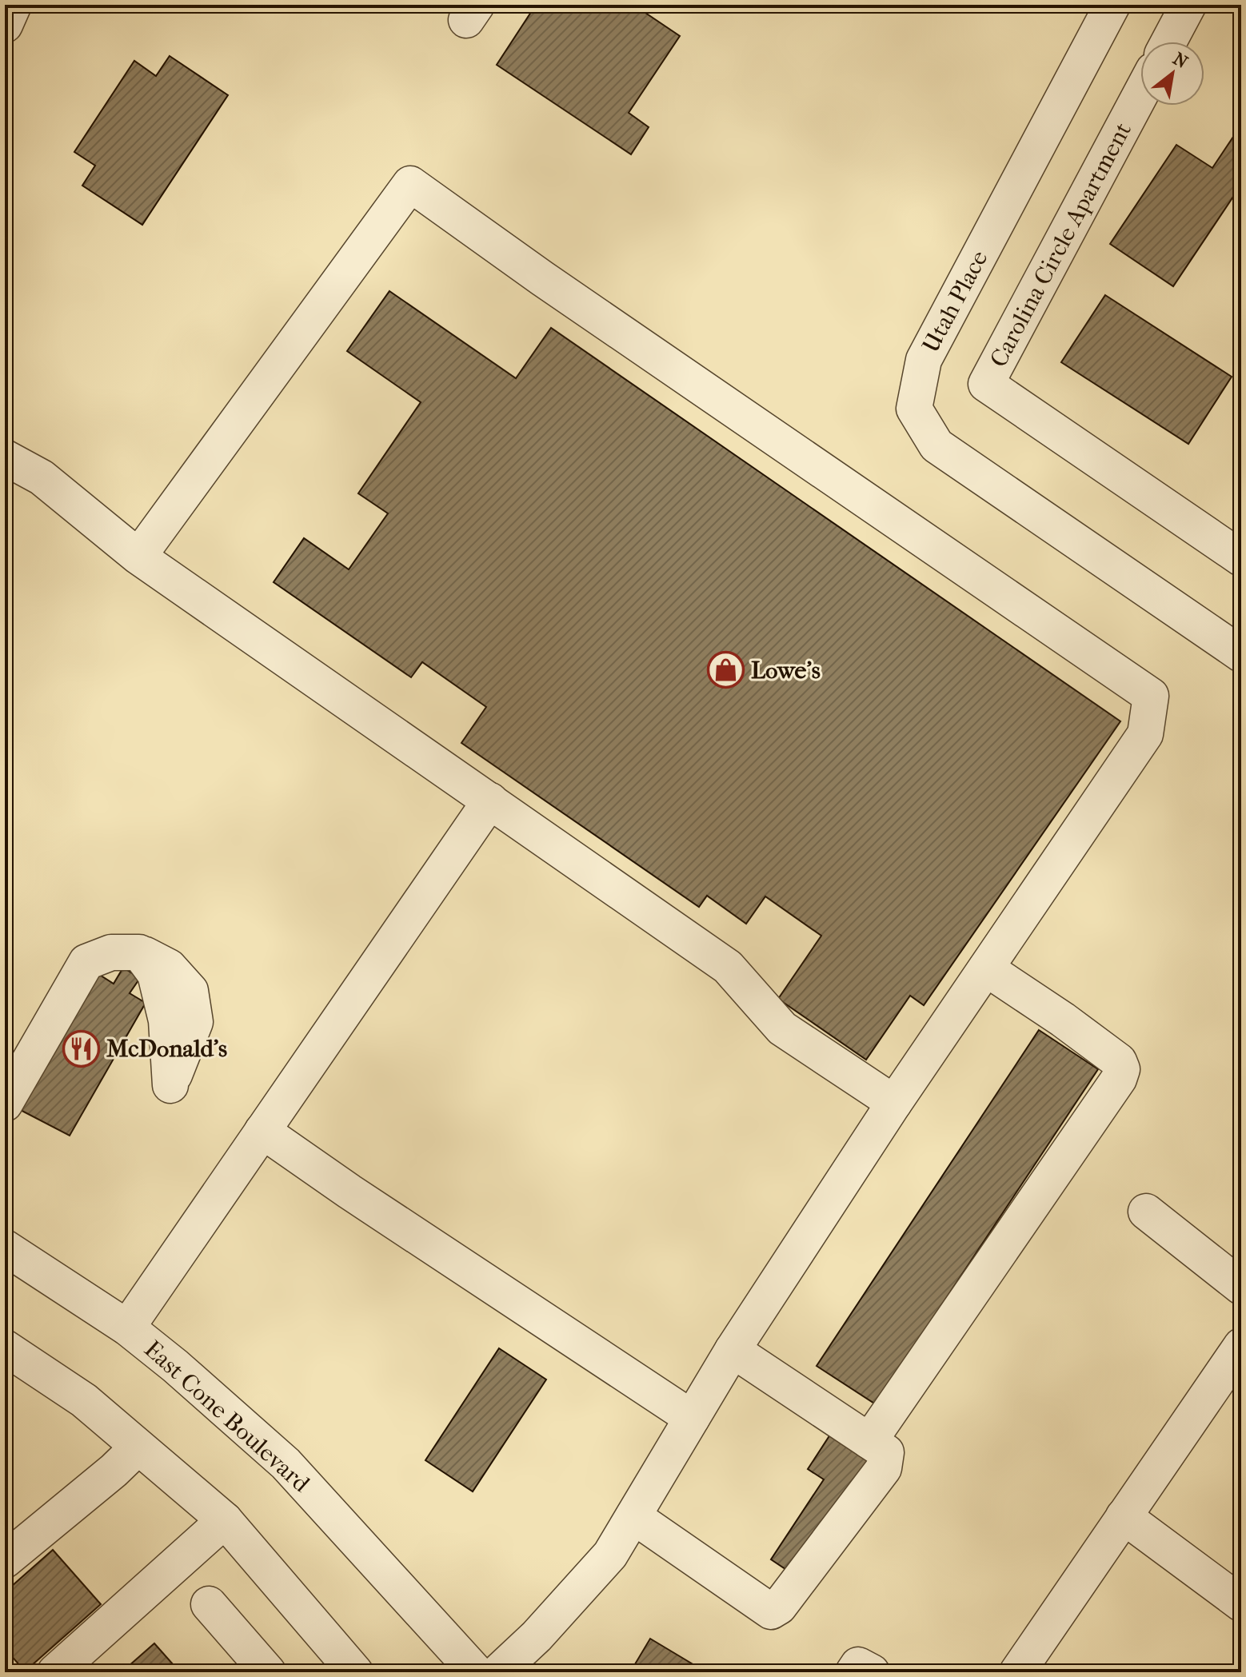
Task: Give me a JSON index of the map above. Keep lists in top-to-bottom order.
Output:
{
  "streets": {
    "street": ["Carolina Circle Apartment", "Utah Place", "East Cone Boulevard"]
  },
  "places": {
    "shop": ["Lowe's"],
    "restaurant": ["McDonald's"]
  },
  "north": "top right"
}
